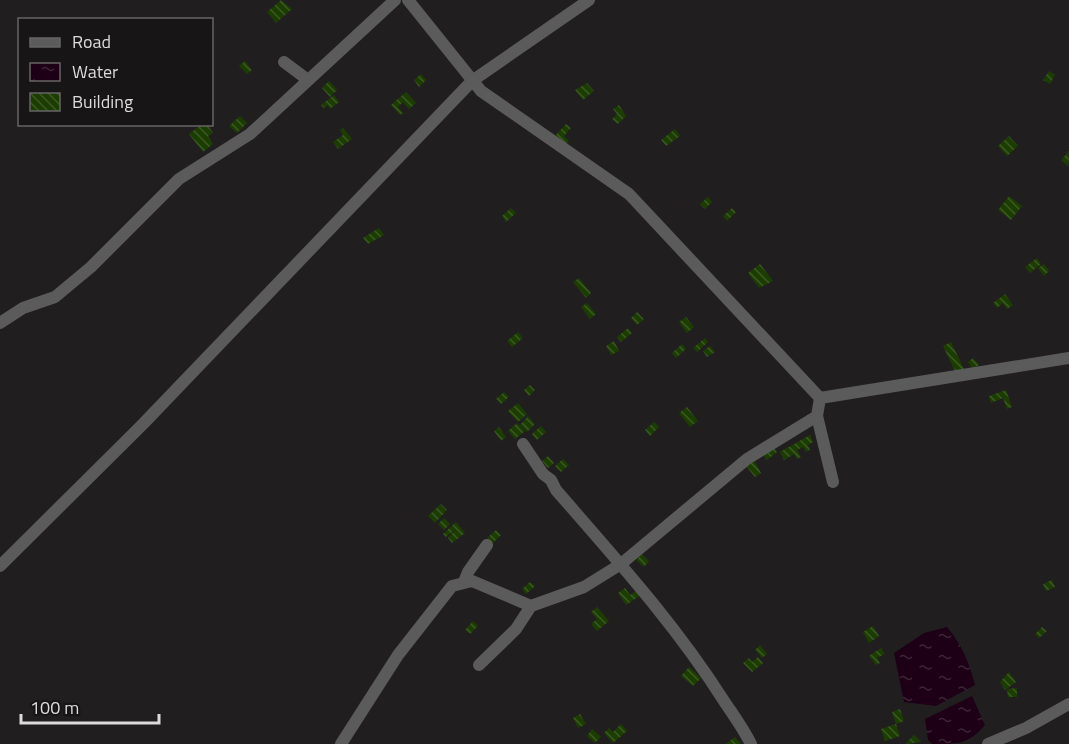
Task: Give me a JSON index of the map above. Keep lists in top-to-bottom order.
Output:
{
  "legend": ["Road", "Water", "Building"],
  "scale_bar": "100 m"
}
